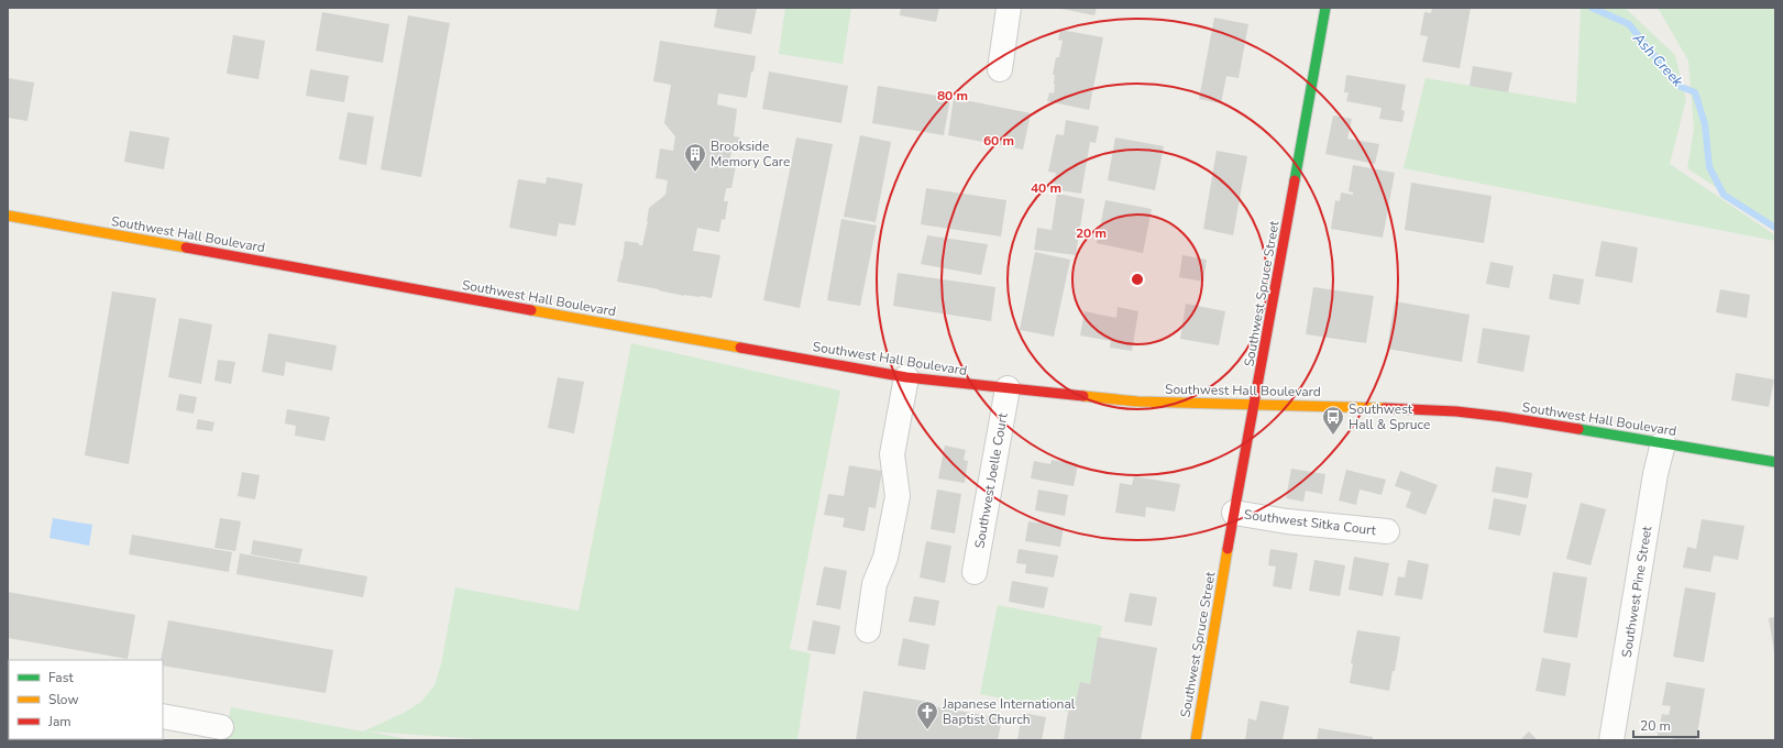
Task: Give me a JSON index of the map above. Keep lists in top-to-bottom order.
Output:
{
  "streets": {
    "main road": ["Southwest Hall Boulevard", "Southwest Spruce Street"],
    "street": ["Southwest Joelle Court", "Southwest Sitka Court", "Southwest Pine Street"]
  },
  "crossings": [
    ["Southwest Hall Boulevard", "Southwest Spruce Street"],
    ["Southwest Hall Boulevard", "Southwest Joelle Court"],
    ["Southwest Hall Boulevard", "Southwest Pine Street"],
    ["Southwest Spruce Street", "Southwest Sitka Court"]
  ],
  "water": ["Ash Creek"],
  "places": {
    "building": ["Brookside Memory Care"],
    "bus stop": ["Southwest Hall & Spruce"],
    "church": ["Japanese International Baptist Church"]
  },
  "legend": ["Fast", "Slow", "Jam"],
  "scale_bar": "20 m",
  "rings": [
    "80 m",
    "60 m",
    "40 m",
    "20 m"
  ]
}
